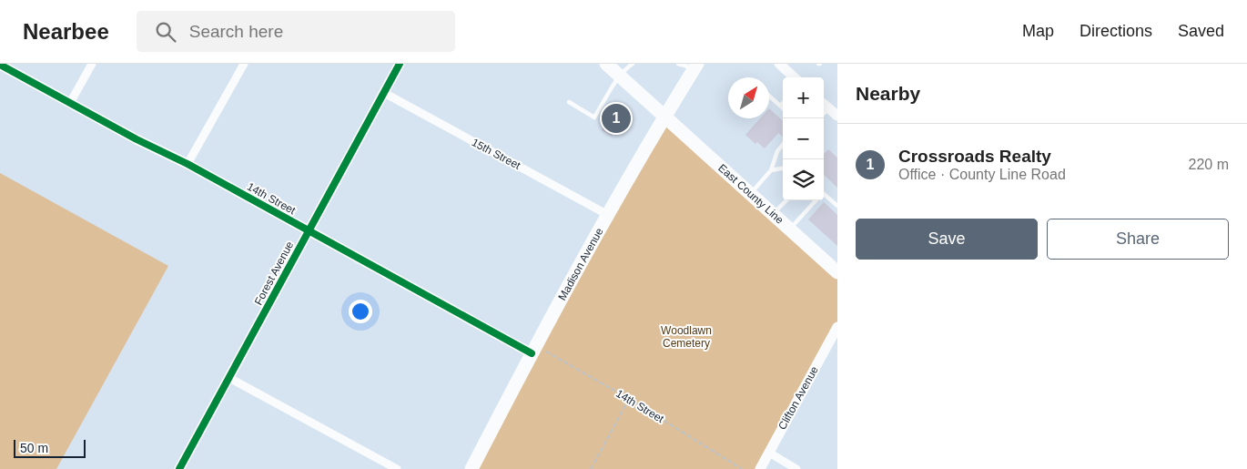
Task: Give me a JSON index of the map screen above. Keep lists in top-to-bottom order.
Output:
{
  "streets": {
    "main road": ["East County Line", "Madison Avenue"],
    "street": [
      "15th Street",
      "14th Street",
      "Forest Avenue",
      "Clifton Avenue"
    ]
  },
  "crossings": [
    ["15th Street", "Madison Avenue"],
    ["15th Street", "Forest Avenue"],
    ["East County Line", "Madison Avenue"],
    ["14th Street", "Madison Avenue"],
    ["14th Street", "Forest Avenue"]
  ],
  "parks": ["Woodlawn Cemetery"],
  "scale_bar": "50 m",
  "north": "top right",
  "page": {
    "header": "Nearbee",
    "search": "Search here",
    "nav": ["Map", "Directions", "Saved"],
    "heading": "Nearby",
    "map_buttons": ["+", "−"],
    "pins": "1",
    "list": [
      {
        "mark": "1",
        "name": "Crossroads Realty",
        "note": "Office · County Line Road",
        "value": "220 m"
      }
    ],
    "buttons": ["Save", "Share"],
    "scale": "50 m"
  }
}
